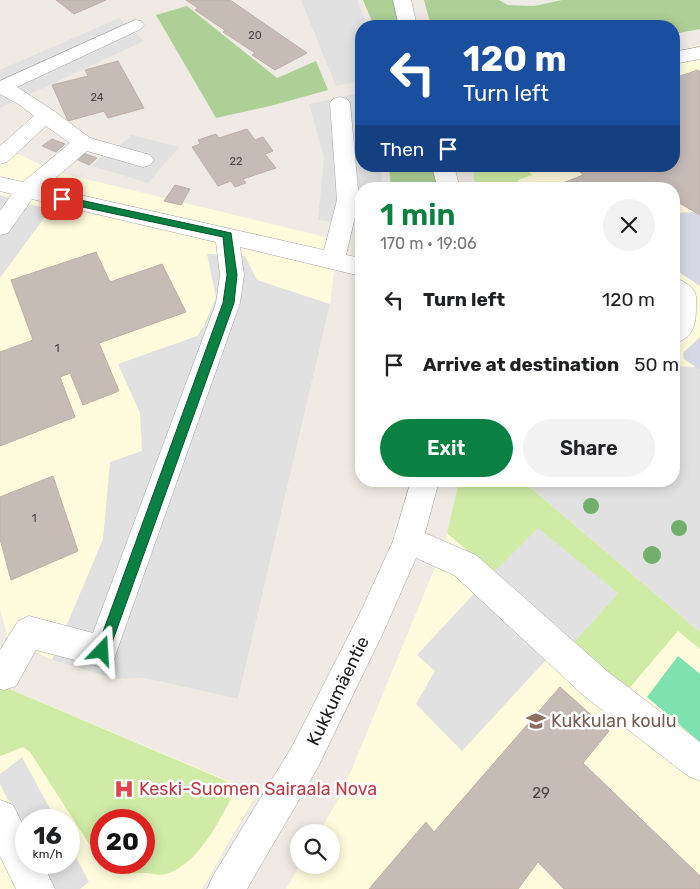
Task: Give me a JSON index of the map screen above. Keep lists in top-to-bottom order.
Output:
{
  "streets": {
    "street": ["Kukkumäentie"]
  },
  "places": {
    "school or university": ["Kukkulan koulu"],
    "hospital": ["Keski-Suomen Sairaala Nova"]
  },
  "house_numbers": [
    "20",
    "24",
    "22",
    "1",
    "1",
    "29"
  ],
  "page": {
    "turn": ["120 m", "Turn left"],
    "then": "Then",
    "heading": ["1 min", "170 m · 19:06"],
    "list": [
      {
        "name": "Turn left",
        "value": "120 m"
      },
      {
        "name": "Arrive at destination",
        "value": "50 m"
      }
    ],
    "buttons": ["Exit", "Share"],
    "speed": "16 km/h",
    "limit": "20"
  }
}
